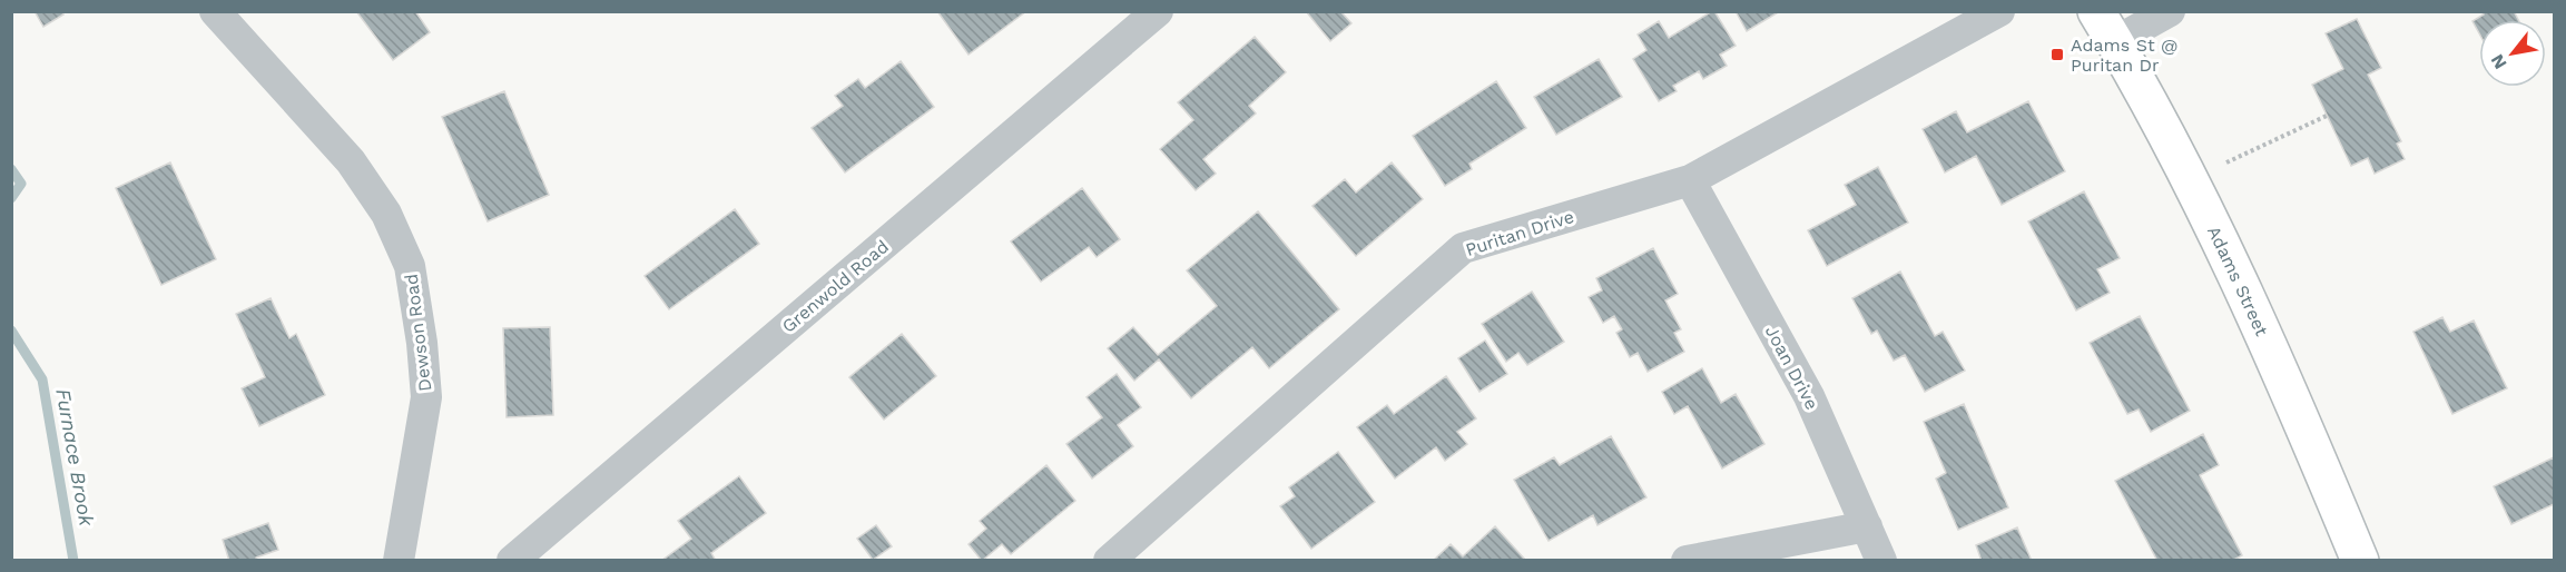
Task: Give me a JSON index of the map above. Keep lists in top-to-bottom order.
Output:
{
  "streets": {
    "main road": ["Adams Street"],
    "street": [
      "Puritan Drive",
      "Grenwold Road",
      "Dewson Road",
      "Joan Drive"
    ]
  },
  "crossings": [
    ["Puritan Drive", "Joan Drive"]
  ],
  "water": ["Furnace Brook"],
  "places": {
    "transit": ["Adams St @ Puritan Dr"]
  },
  "north": "bottom left"
}
